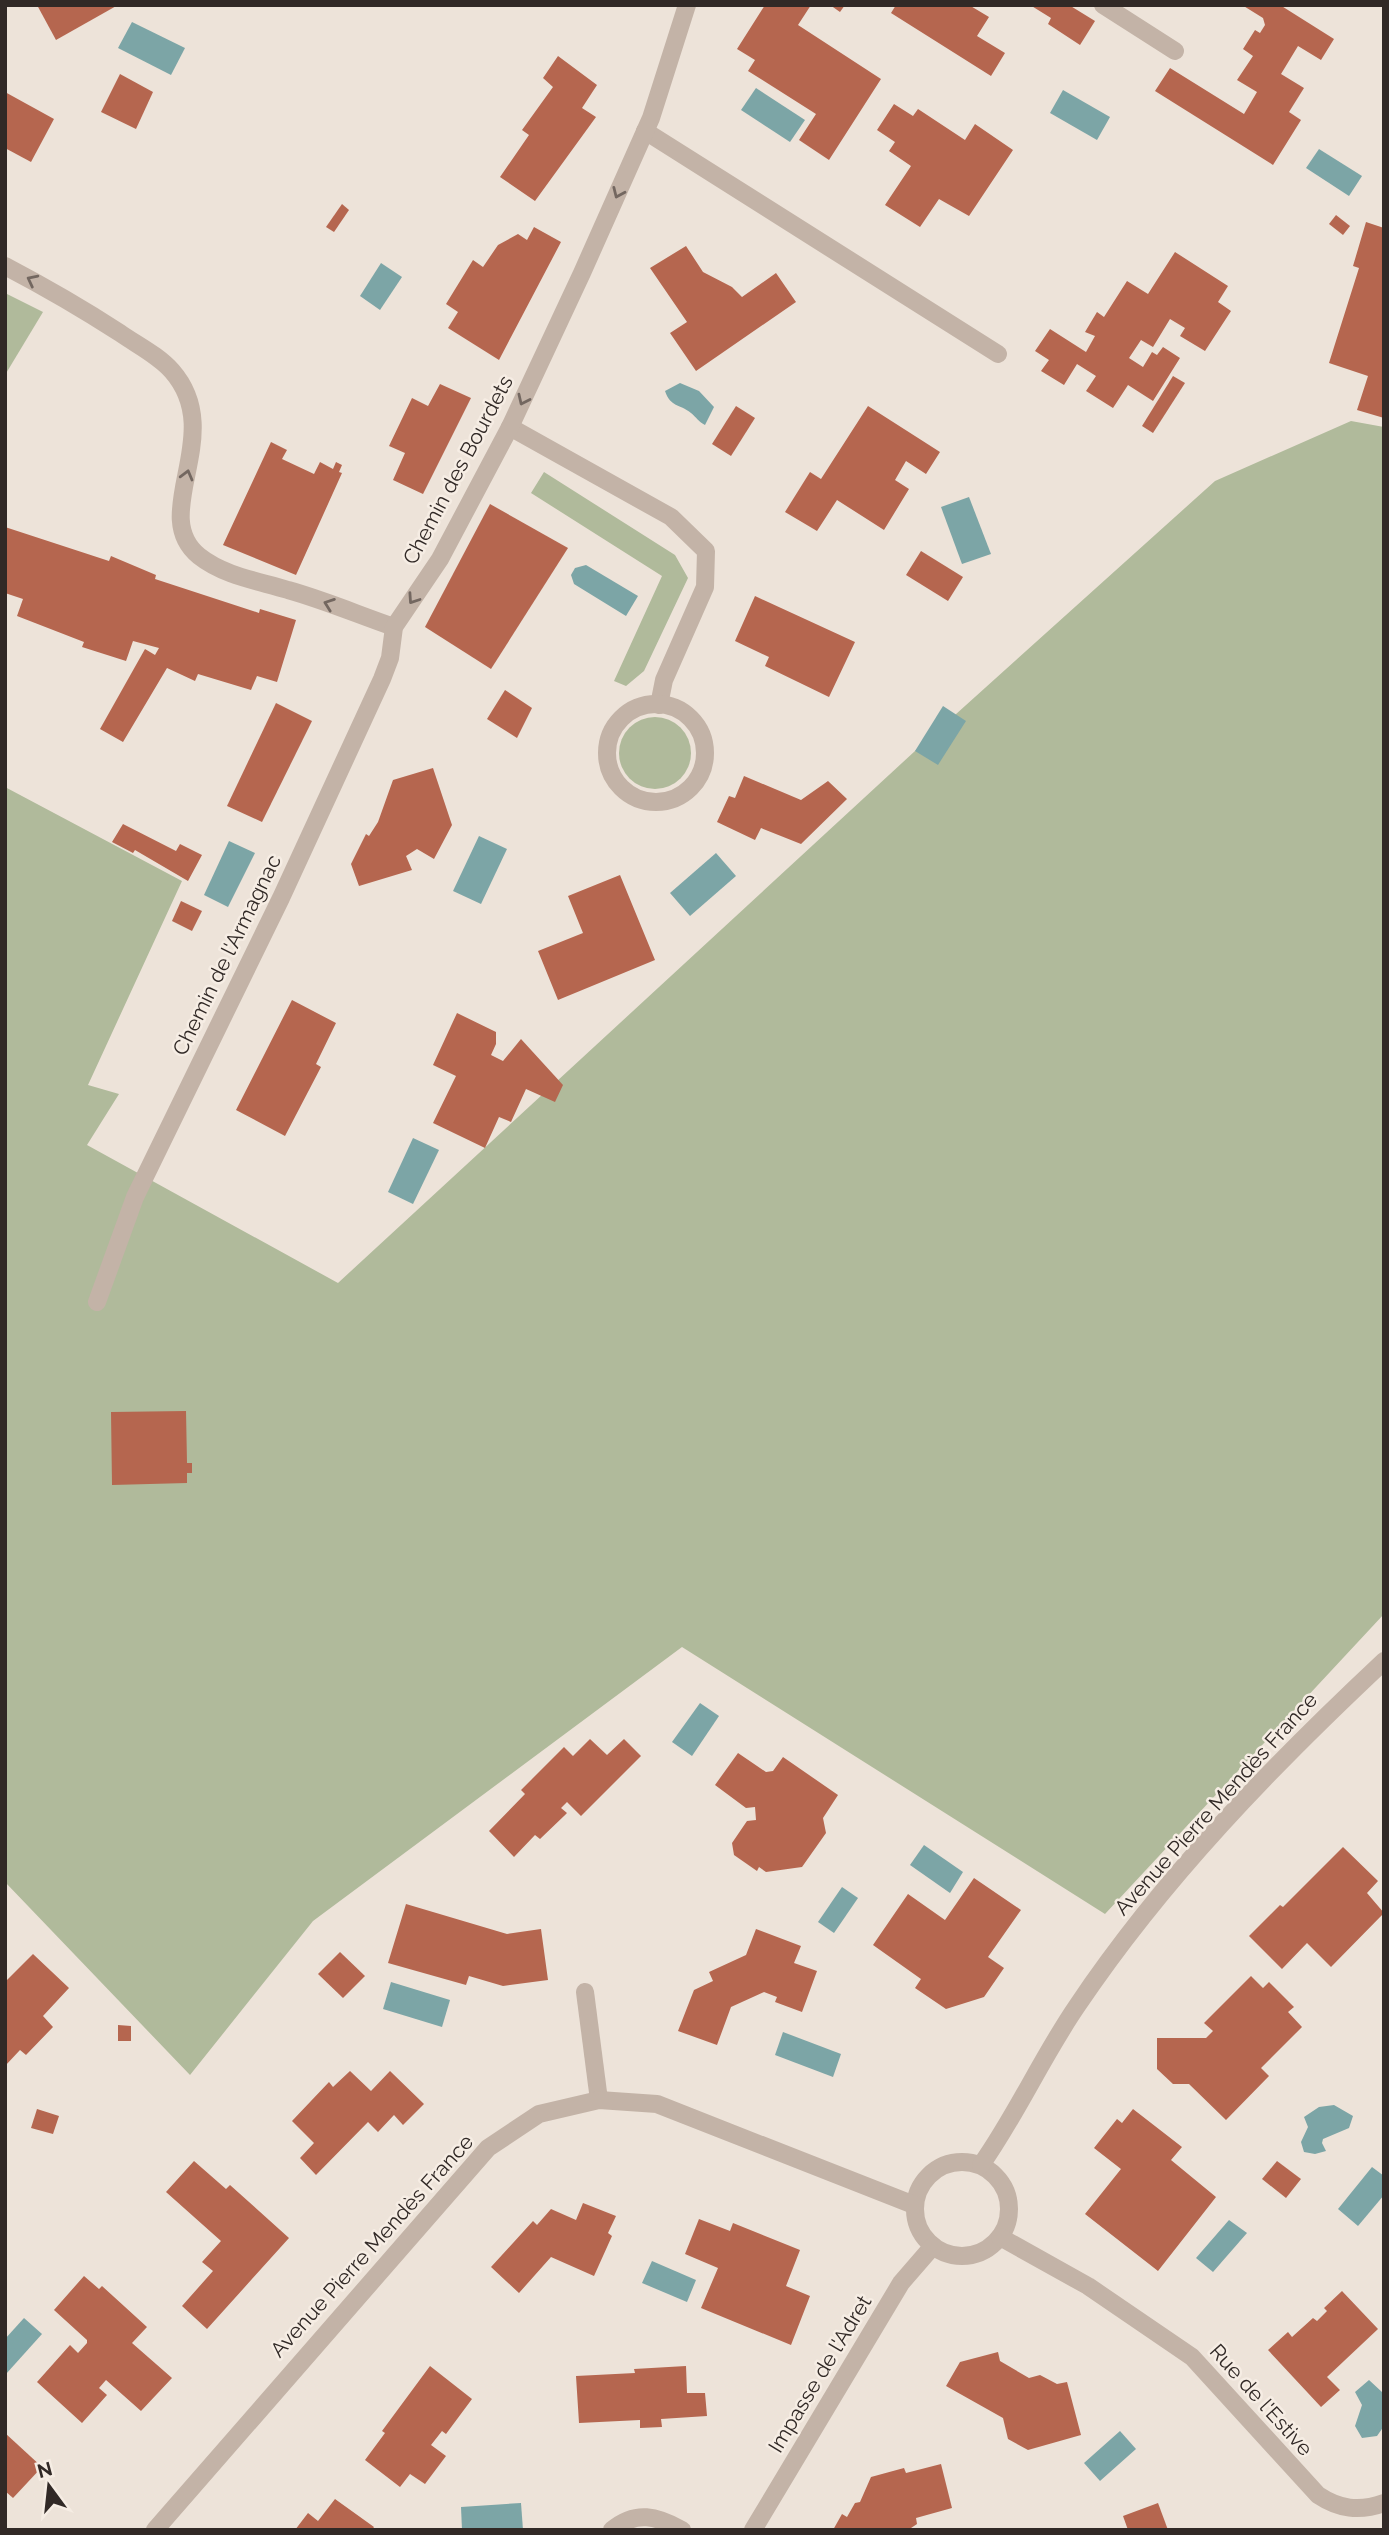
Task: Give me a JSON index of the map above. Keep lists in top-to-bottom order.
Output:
{
  "streets": {
    "street": [
      "Chemin des Bourdets",
      "Chemin de l'Armagnac",
      "Avenue Pierre Mendès France",
      "Impasse de l'Adret",
      "Rue de l'Estive"
    ]
  },
  "crossings": [
    ["Chemin des Bourdets", "Chemin de l'Armagnac"],
    ["Avenue Pierre Mendès France", "Impasse de l'Adret"],
    ["Avenue Pierre Mendès France", "Rue de l'Estive"],
    ["Impasse de l'Adret", "Rue de l'Estive"]
  ],
  "one_way": ["Chemin des Bourdets"],
  "north": "top"
}
